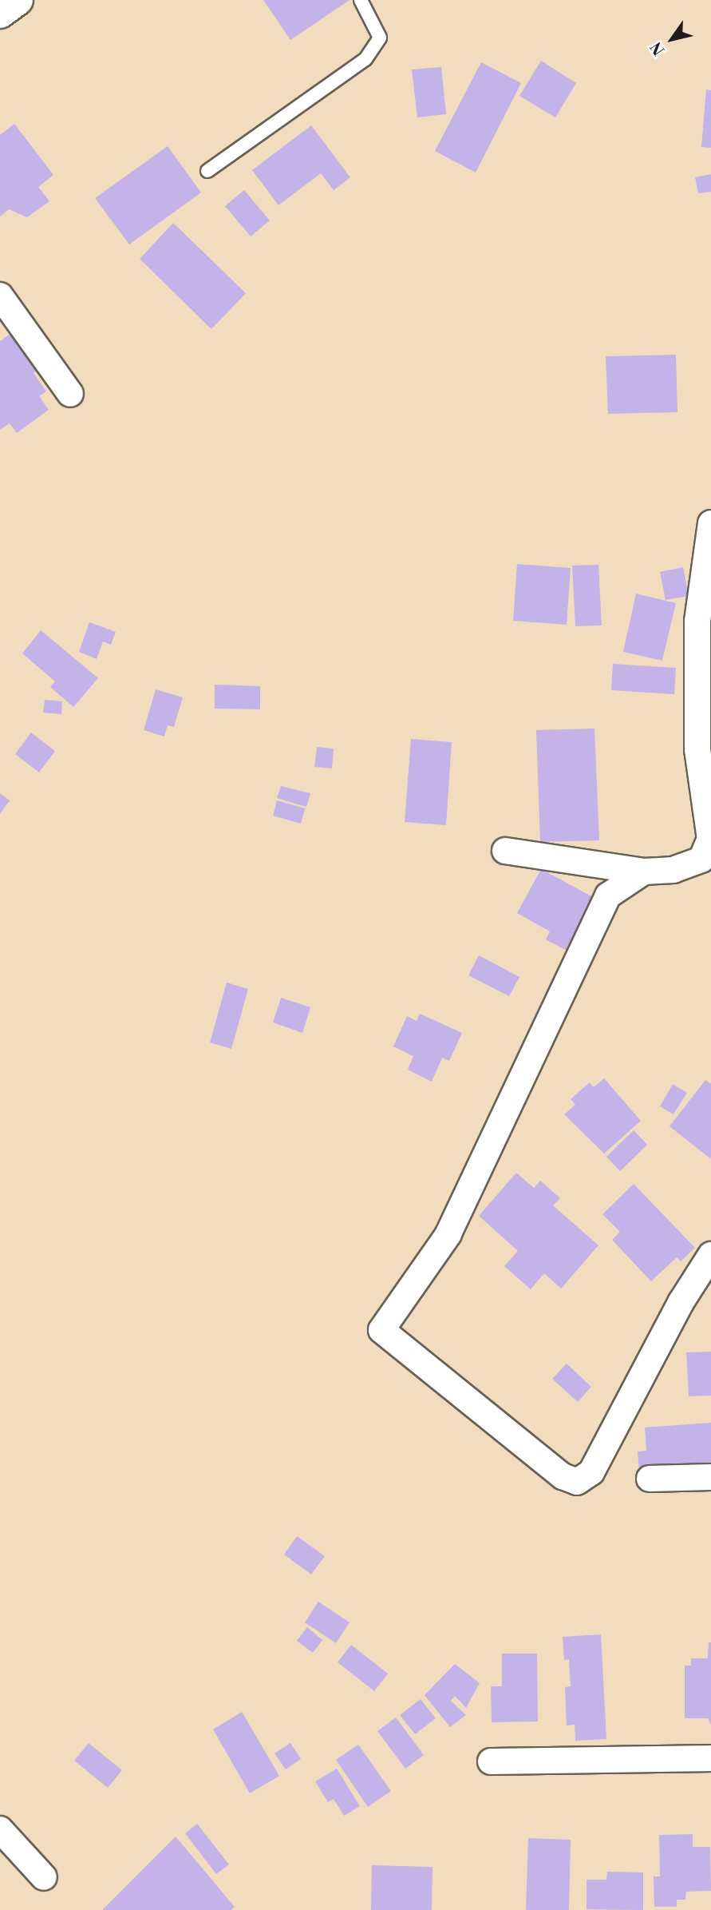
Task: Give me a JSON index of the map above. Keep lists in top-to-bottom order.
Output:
{
  "north": "bottom left"
}
